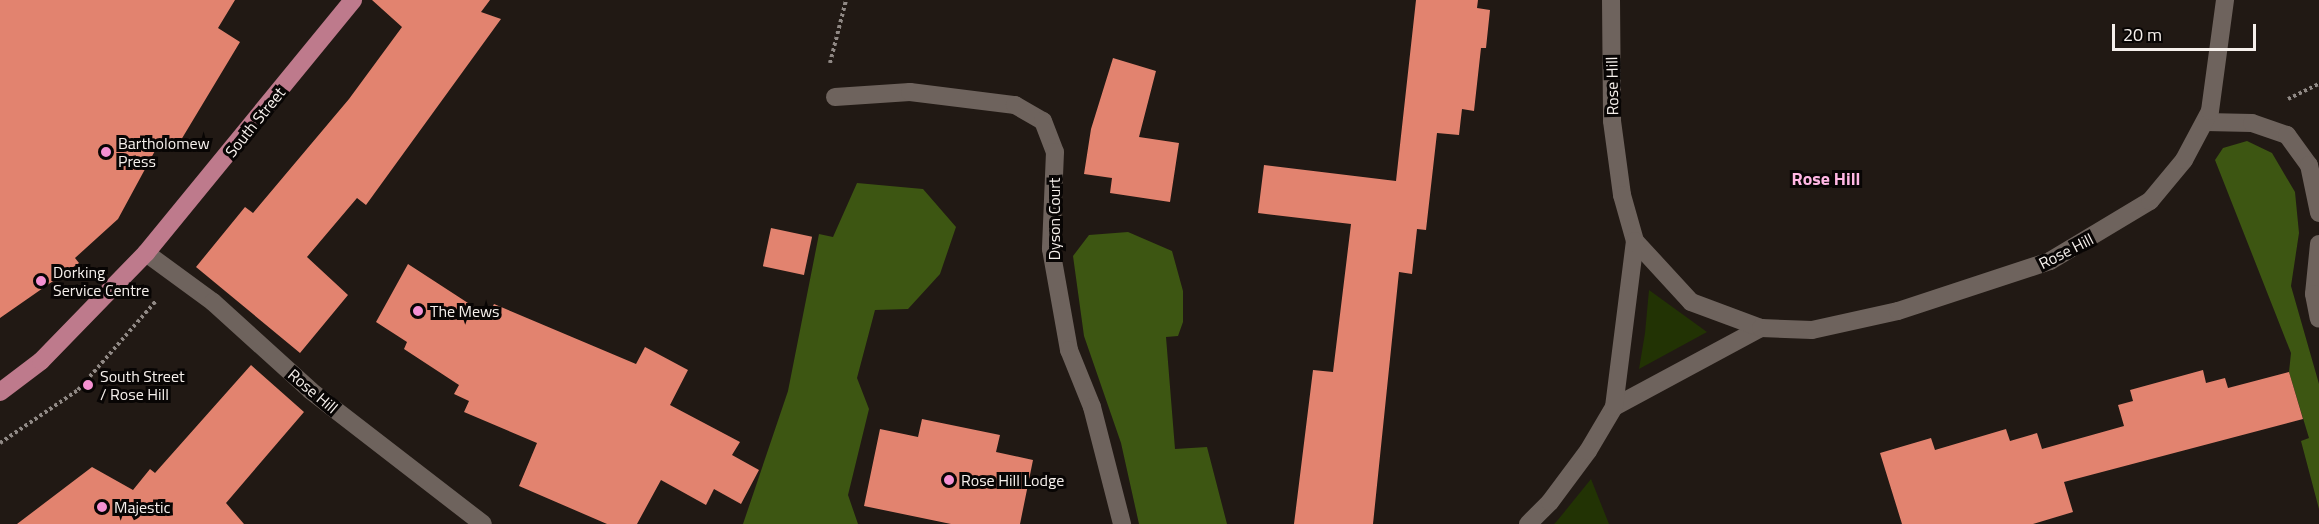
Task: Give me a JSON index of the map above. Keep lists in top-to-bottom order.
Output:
{
  "streets": {
    "main road": ["South Street"],
    "street": ["Rose Hill", "Dyson Court"]
  },
  "crossings": [
    ["Rose Hill", "South Street"]
  ],
  "districts": ["Rose Hill"],
  "places": [
    "Bartholomew Press",
    "Dorking Service Centre",
    "The Mews",
    "South Street / Rose Hill",
    "Rose Hill Lodge",
    "Majestic"
  ],
  "scale_bar": "20 m"
}
